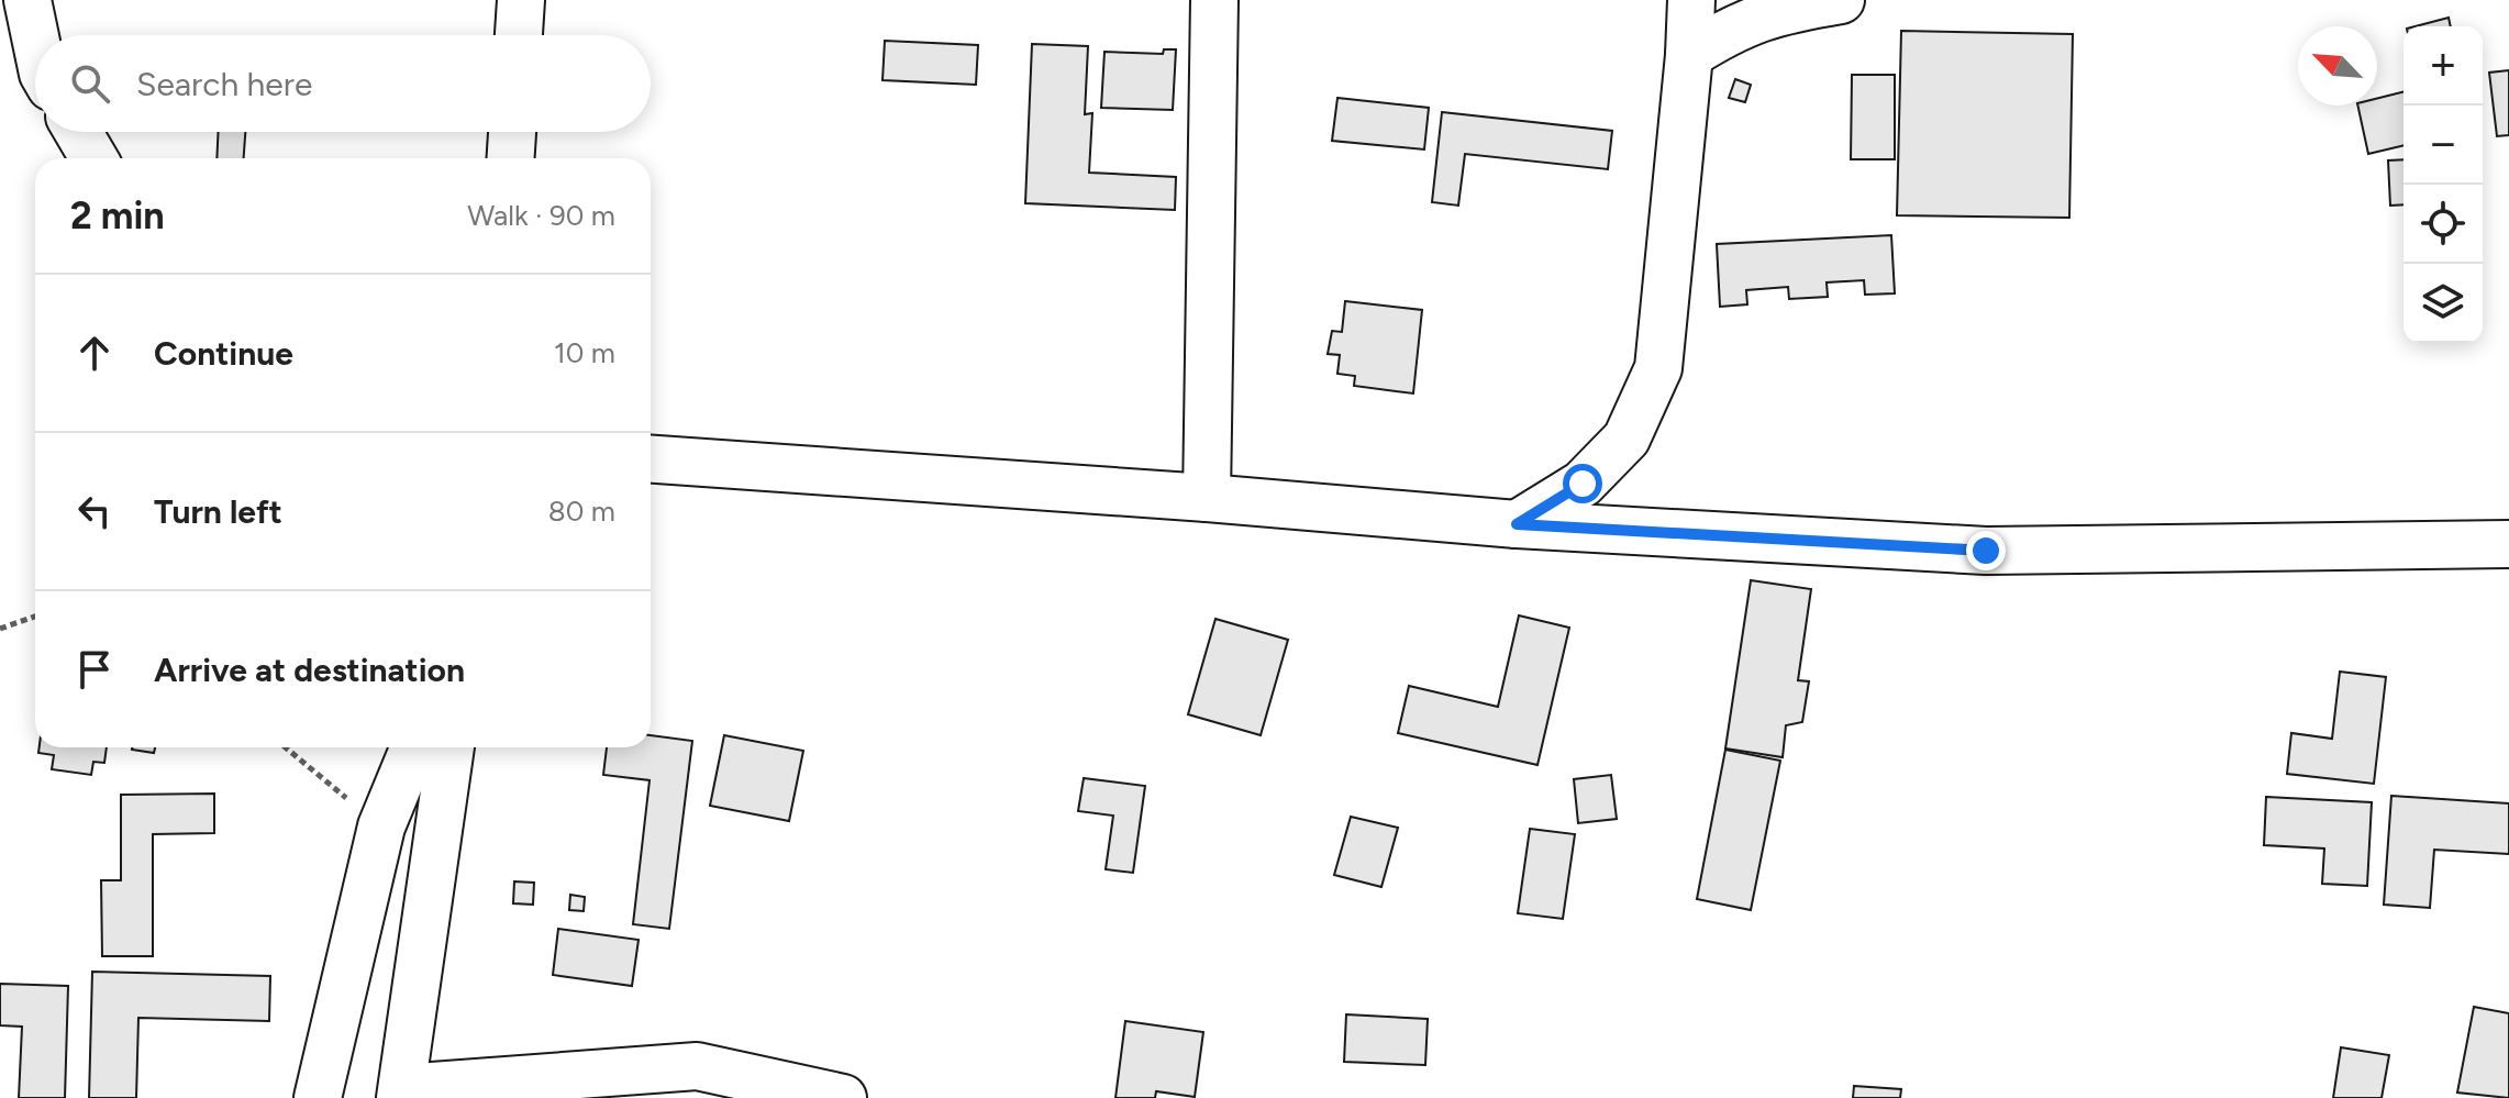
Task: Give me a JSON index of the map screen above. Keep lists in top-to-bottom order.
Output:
{
  "north": "top left",
  "page": {
    "map_buttons": ["+", "−"],
    "search": "Search here",
    "heading": ["2 min", "Walk · 90 m"],
    "list": [
      ["Continue", "10 m"],
      ["Turn left", "80 m"],
      "Arrive at destination"
    ]
  }
}
